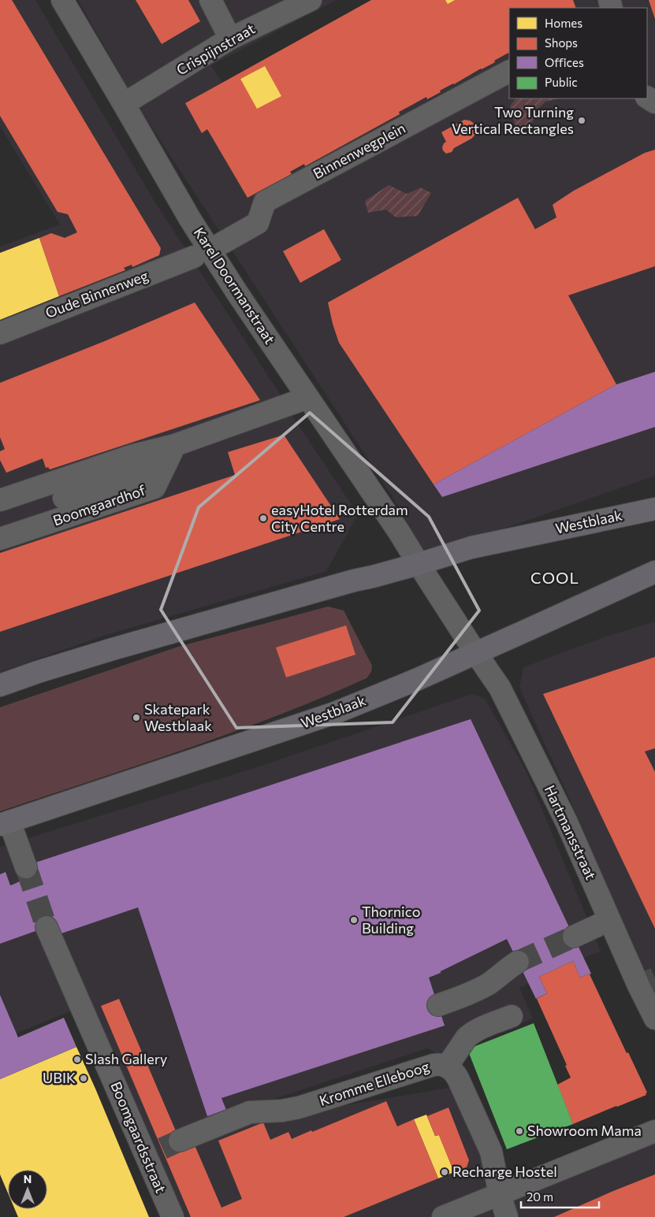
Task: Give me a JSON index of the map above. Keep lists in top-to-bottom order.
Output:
{
  "streets": {
    "main road": ["Westblaak"],
    "street": [
      "Crispijnstraat",
      "Binnenwegplein",
      "Karel Doormanstraat",
      "Oude Binnenweg",
      "Boomgaardhof",
      "Hartmansstraat",
      "Kromme Elleboog",
      "Boomgaardsstraat"
    ]
  },
  "crossings": [
    ["Crispijnstraat", "Karel Doormanstraat"],
    ["Karel Doormanstraat", "Westblaak"],
    ["Karel Doormanstraat", "Hartmansstraat"],
    ["Westblaak", "Hartmansstraat"],
    ["Kromme Elleboog", "Boomgaardsstraat"]
  ],
  "districts": ["COOL"],
  "places": [
    "Two Turning Vertical Rectangles",
    "easyHotel Rotterdam City Centre",
    "Skatepark Westblaak",
    "Thornico Building",
    "Slash Gallery",
    "UBIK",
    "Showroom Mama",
    "Recharge Hostel"
  ],
  "legend": [
    "Homes",
    "Shops",
    "Offices",
    "Public"
  ],
  "scale_bar": "20 m",
  "north": "top"
}
